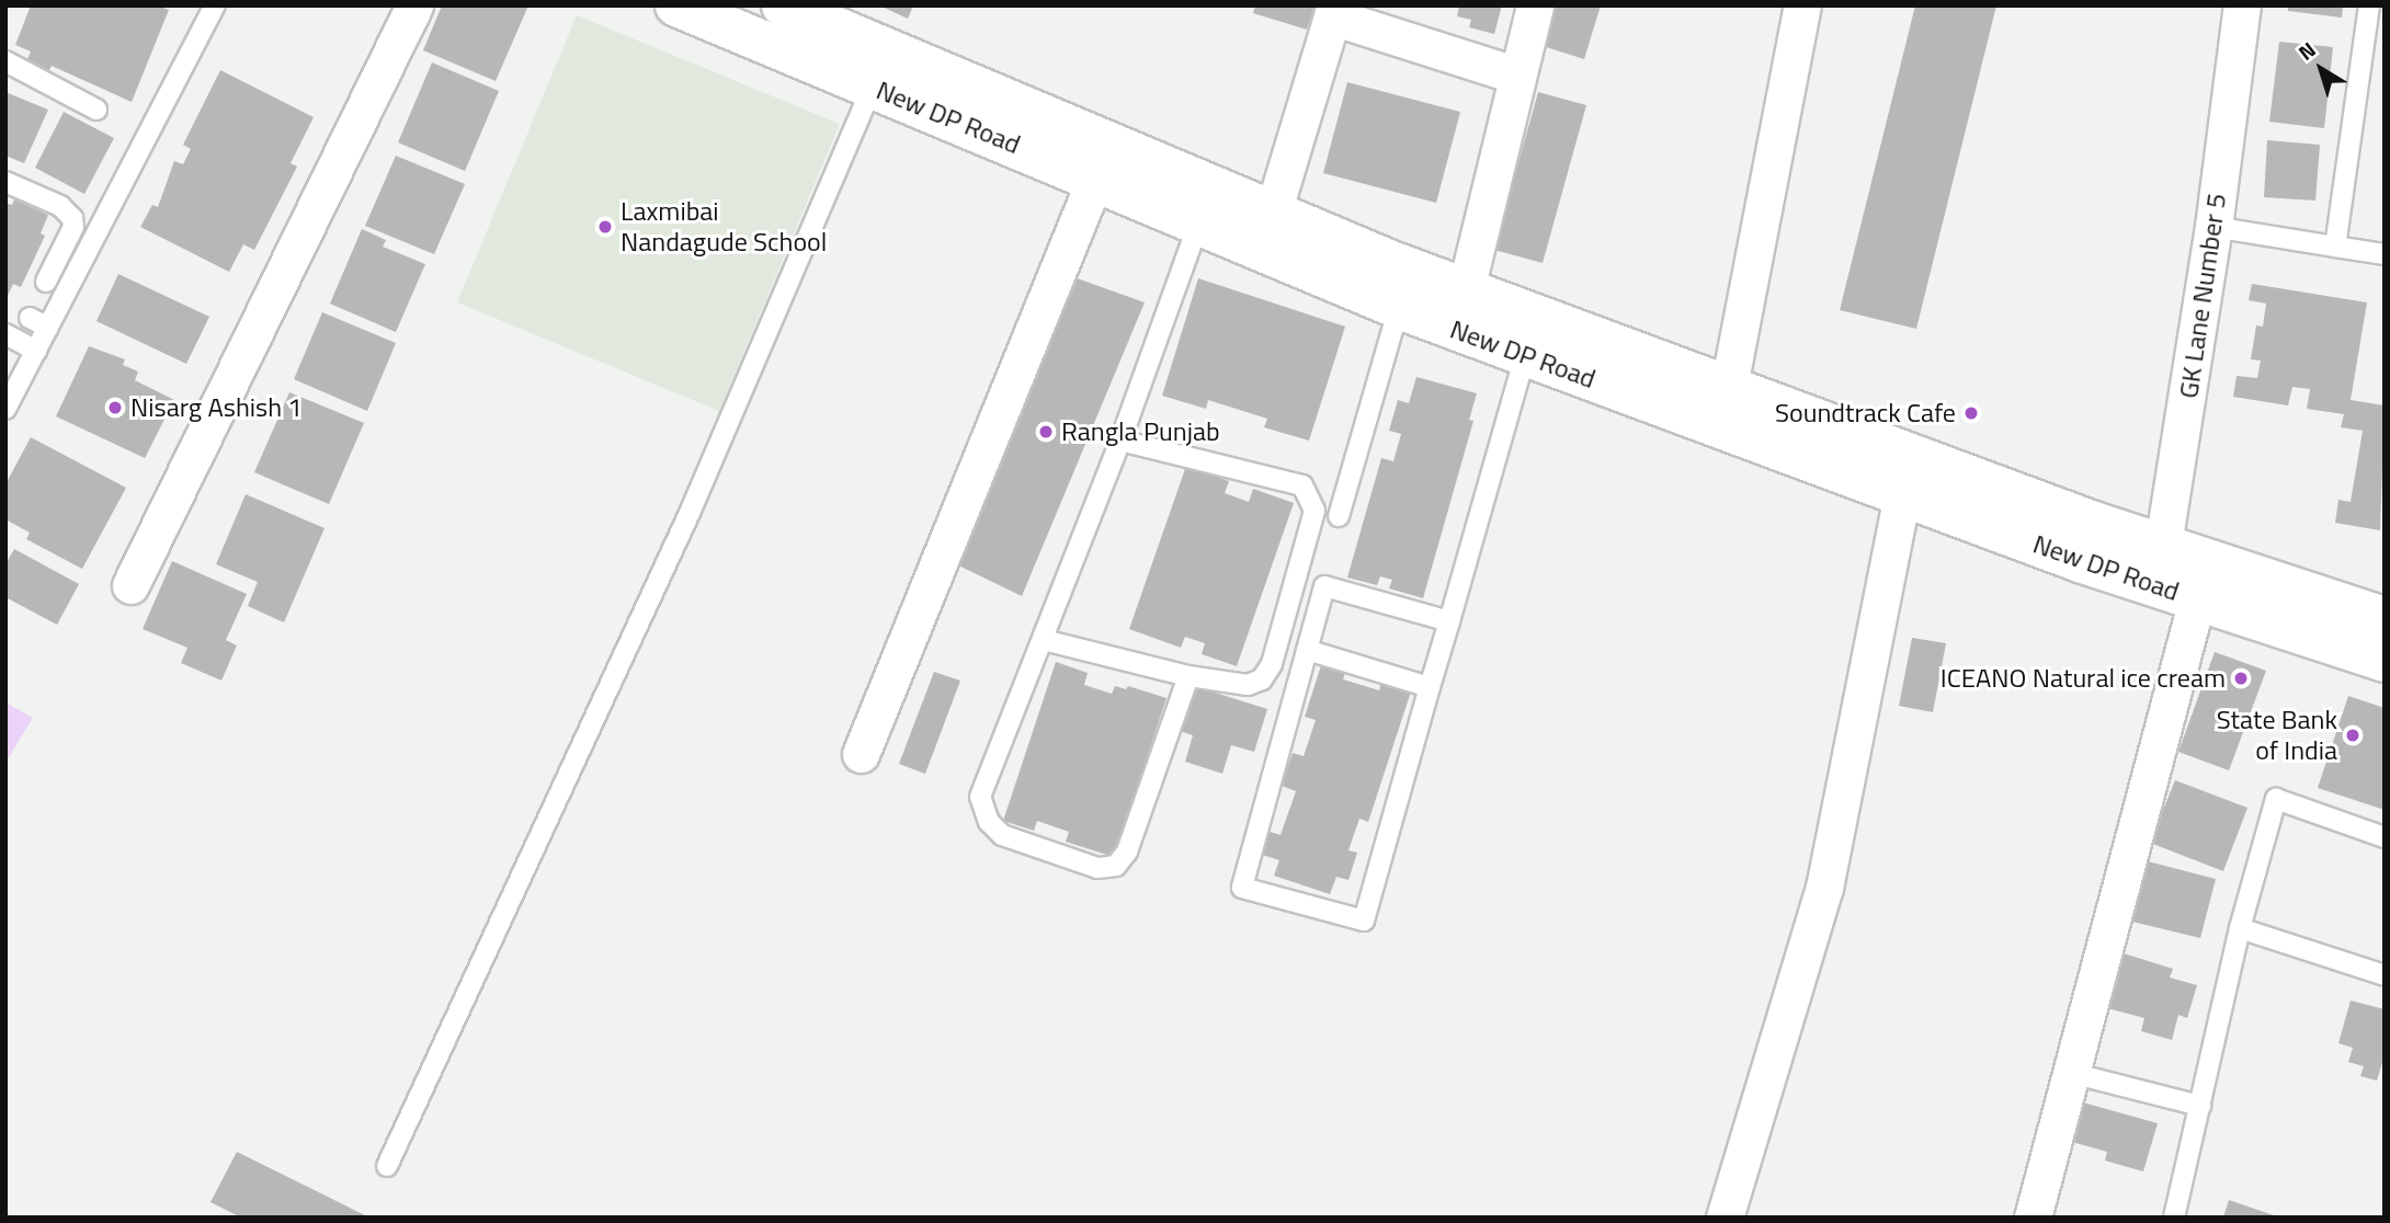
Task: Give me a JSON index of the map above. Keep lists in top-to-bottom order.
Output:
{
  "streets": {
    "main road": ["New DP Road"],
    "street": ["GK Lane Number 5"]
  },
  "crossings": [
    ["New DP Road", "GK Lane Number 5"]
  ],
  "places": [
    "Laxmibai Nandagude School",
    "Nisarg Ashish 1",
    "Soundtrack Cafe",
    "Rangla Punjab",
    "ICEANO Natural ice cream",
    "State Bank of India"
  ],
  "north": "top left"
}
